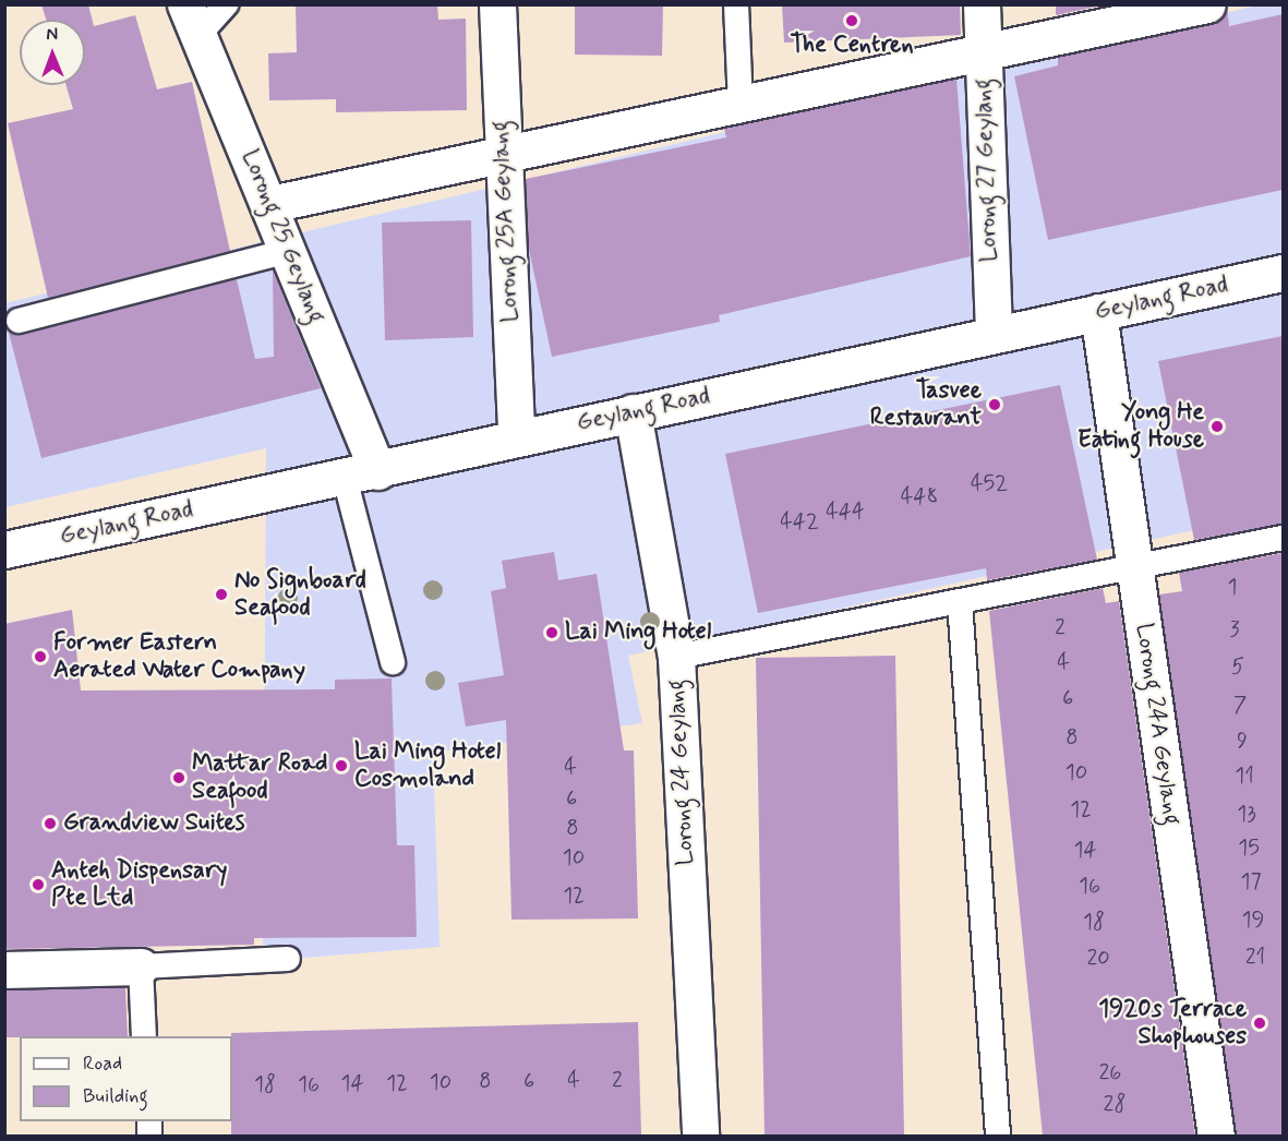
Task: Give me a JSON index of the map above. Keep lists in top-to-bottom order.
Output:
{
  "streets": {
    "street": [
      "Lorong 27 Geylang",
      "Lorong 25A Geylang",
      "Lorong 25 Geylang",
      "Geylang Road",
      "Lorong 24A Geylang",
      "Lorong 24 Geylang"
    ]
  },
  "crossings": [
    ["Lorong 27 Geylang", "Geylang Road"],
    ["Lorong 25A Geylang", "Geylang Road"],
    ["Lorong 25 Geylang", "Geylang Road"],
    ["Geylang Road", "Lorong 24A Geylang"],
    ["Geylang Road", "Lorong 24 Geylang"]
  ],
  "places": [
    "The Centren",
    "Tasvee Restaurant",
    "Yong He Eating House",
    "No Signboard Seafood",
    "Lai Ming Hotel",
    "Former Eastern Aerated Water Company",
    "Lai Ming Hotel Cosmoland",
    "Mattar Road Seafood",
    "Grandview Suites",
    "Anteh Dispensary Pte Ltd",
    "1920s Terrace Shophouses"
  ],
  "house_numbers": [
    "452",
    "448",
    "444",
    "442",
    "1",
    "2",
    "3",
    "4",
    "5",
    "6",
    "7",
    "8",
    "9",
    "4",
    "10",
    "11",
    "6",
    "12",
    "13",
    "8",
    "15",
    "14",
    "10",
    "17",
    "16",
    "12",
    "19",
    "18",
    "21",
    "20",
    "26",
    "4",
    "2",
    "8",
    "6",
    "10",
    "14",
    "12",
    "18",
    "16",
    "28"
  ],
  "legend": ["Road", "Building"],
  "north": "top"
}
